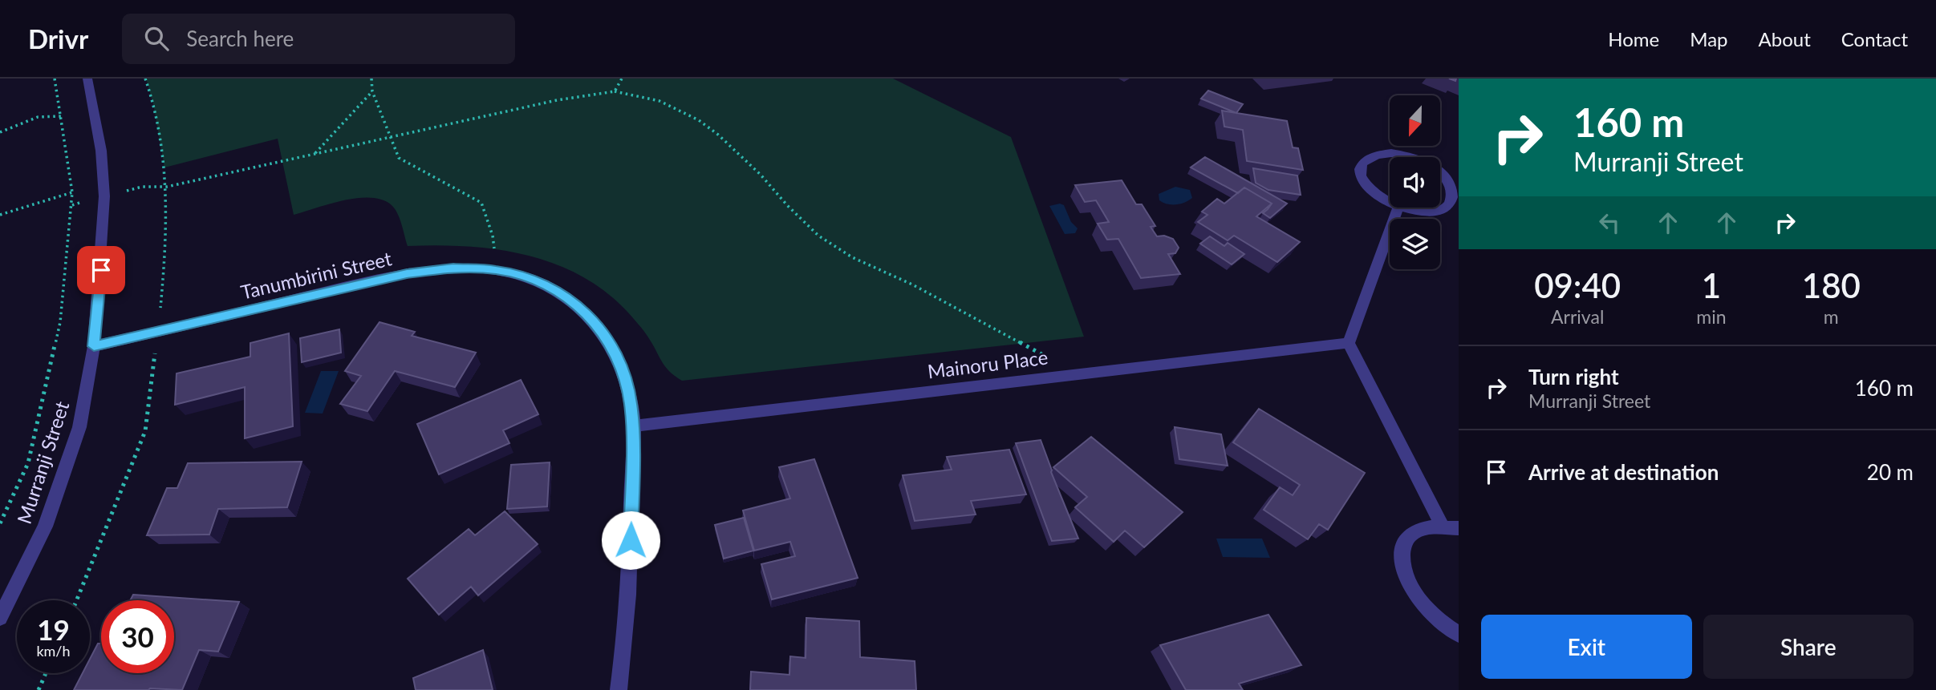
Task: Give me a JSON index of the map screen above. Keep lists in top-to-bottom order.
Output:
{
  "streets": {
    "street": ["Tanumbirini Street", "Mainoru Place", "Murranji Street"]
  },
  "crossings": [
    ["Tanumbirini Street", "Mainoru Place"],
    ["Tanumbirini Street", "Murranji Street"]
  ],
  "north": "bottom",
  "page": {
    "header": "Drivr",
    "search": "Search here",
    "nav": [
      "Home",
      "Map",
      "About",
      "Contact"
    ],
    "turn": ["160 m", "Murranji Street"],
    "eta": [
      "09:40",
      "Arrival",
      "1",
      "min",
      "180",
      "m"
    ],
    "list": [
      {
        "name": "Turn right",
        "note": "Murranji Street",
        "value": "160 m"
      },
      {
        "name": "Arrive at destination",
        "value": "20 m"
      }
    ],
    "speed": "19 km/h",
    "limit": "30",
    "buttons": ["Exit", "Share"]
  }
}
